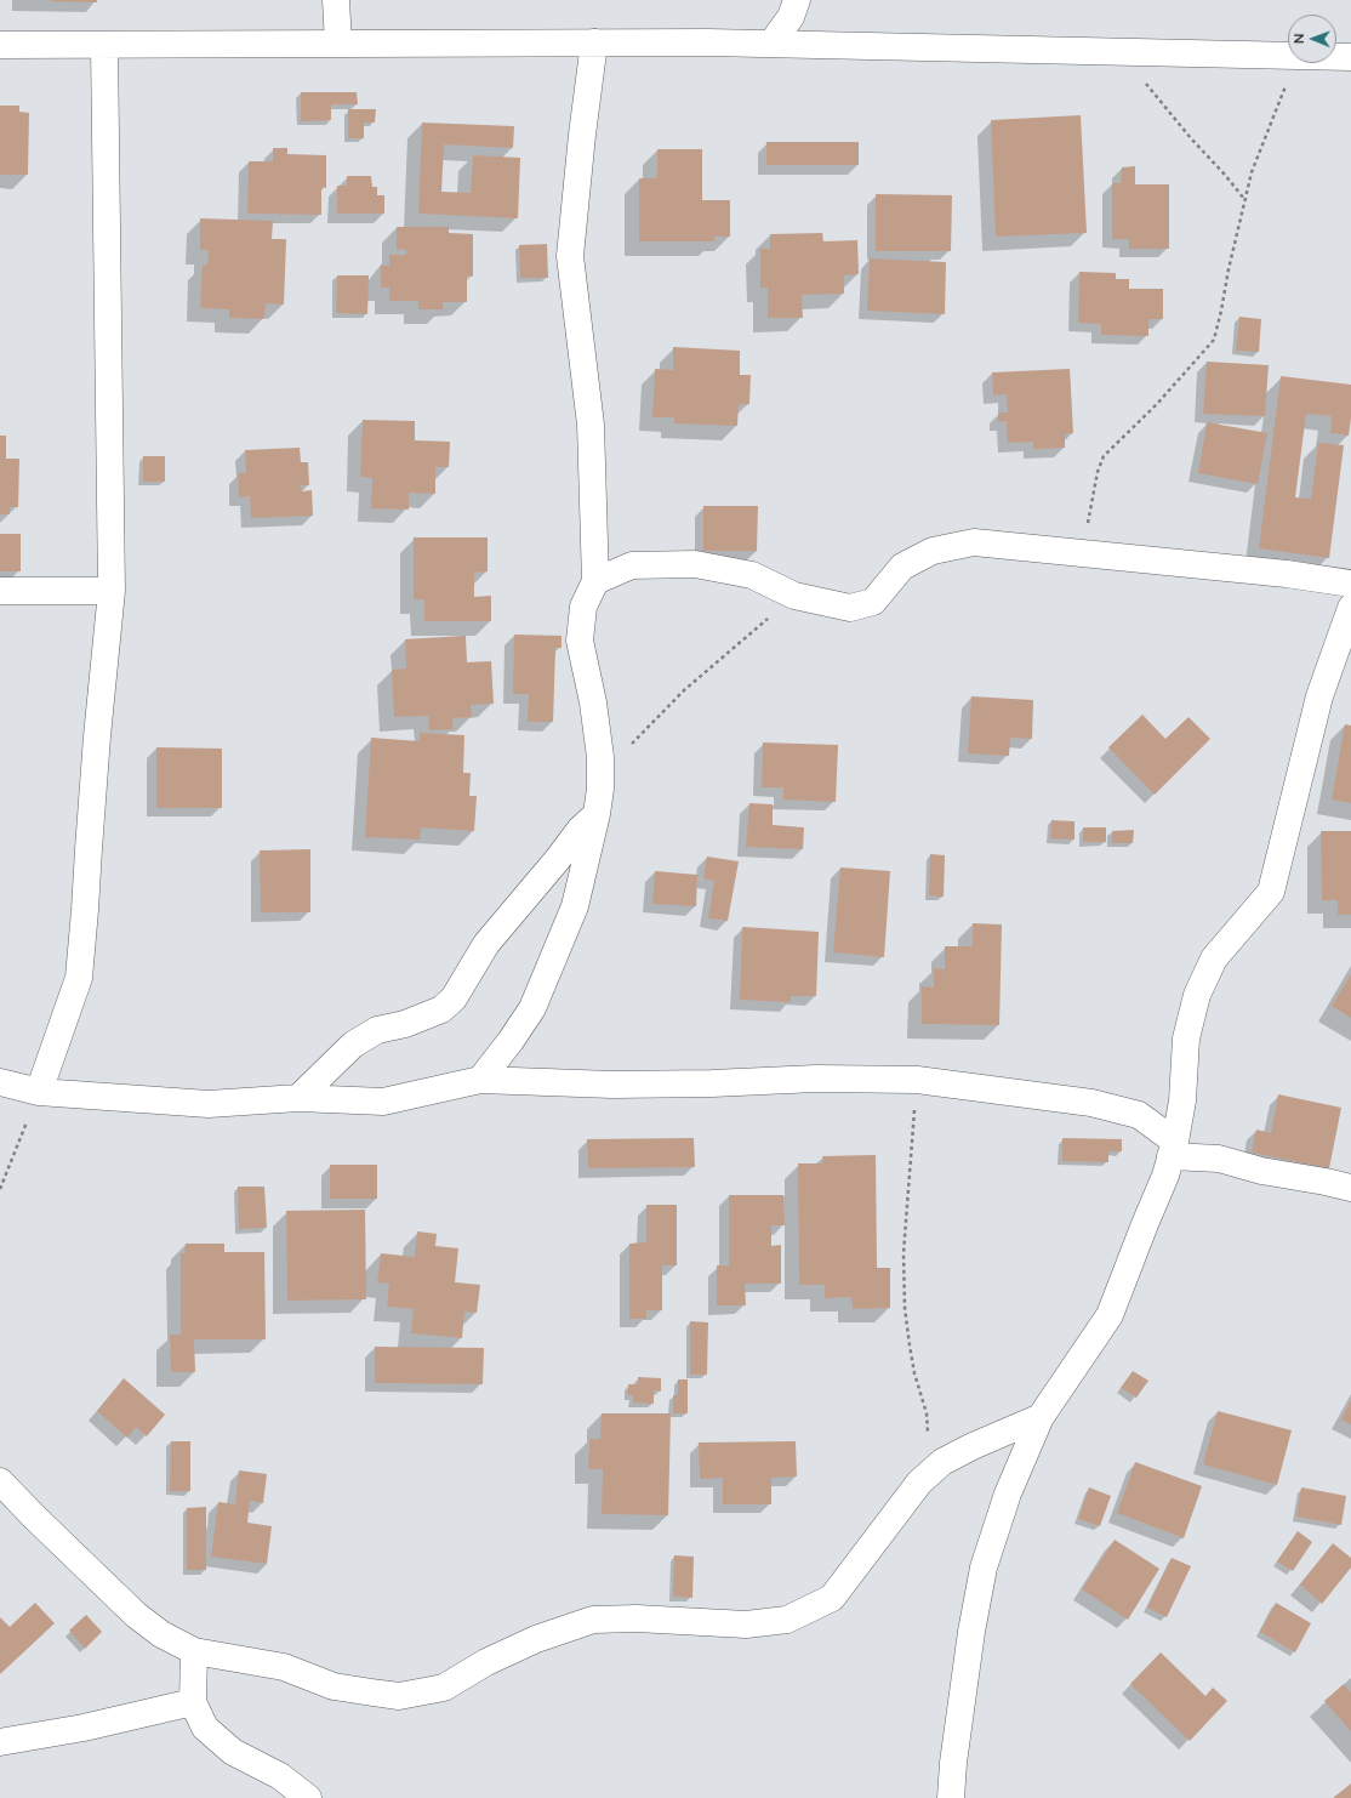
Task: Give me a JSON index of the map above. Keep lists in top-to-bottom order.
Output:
{
  "north": "left"
}
